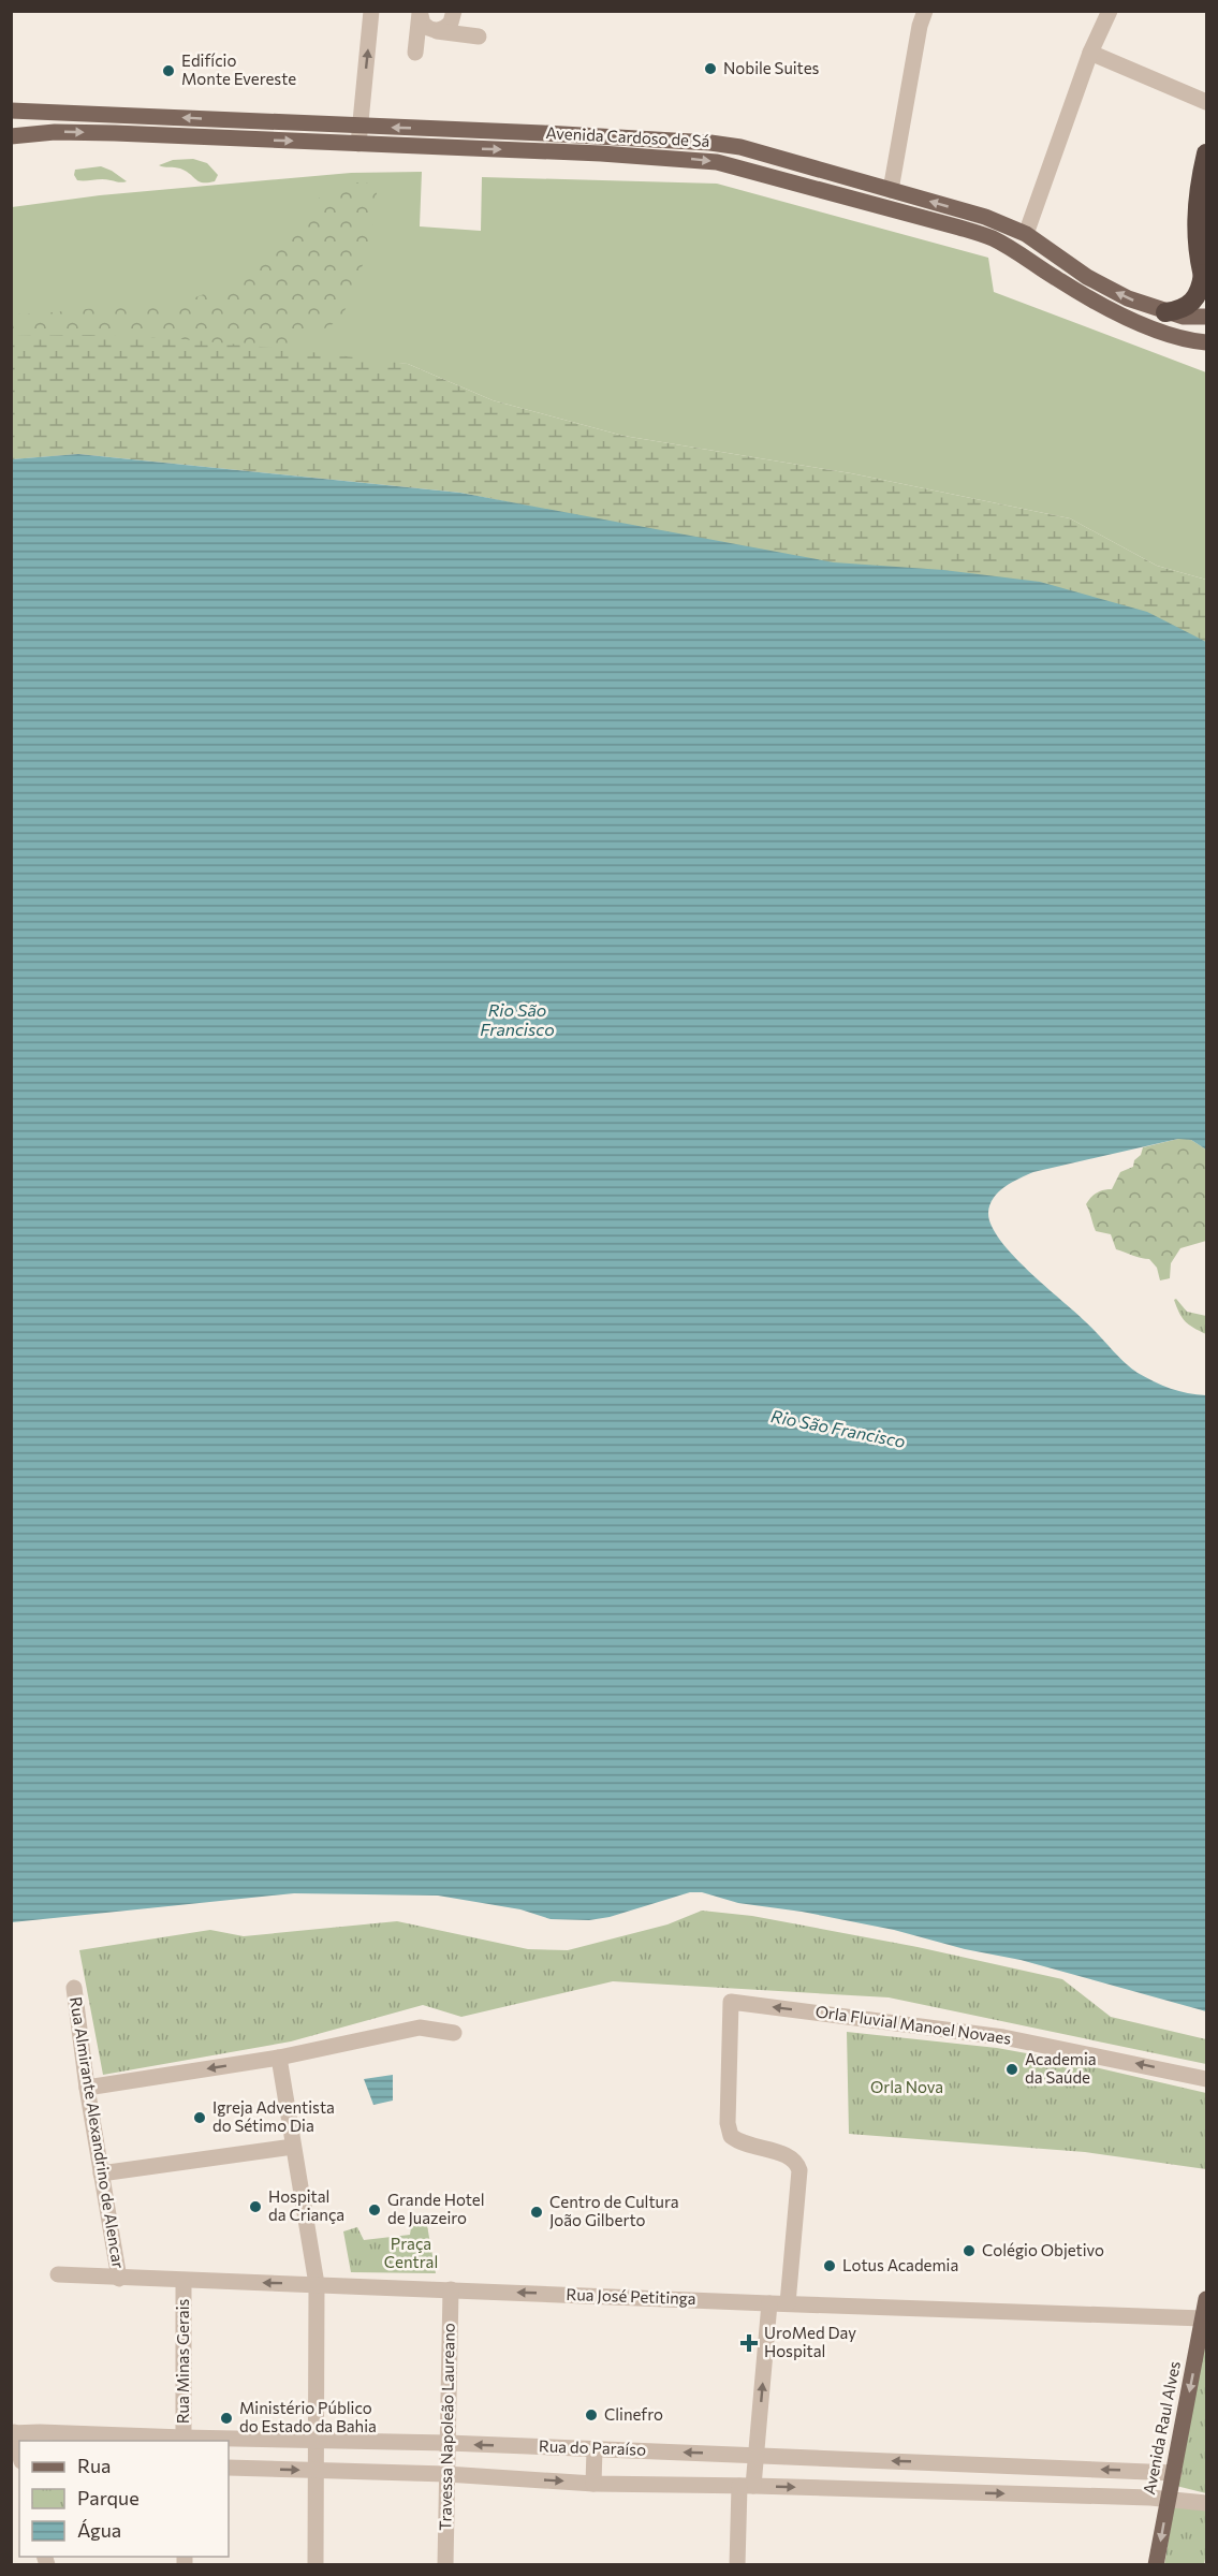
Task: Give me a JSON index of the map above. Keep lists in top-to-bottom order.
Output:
{
  "streets": {
    "main road": ["Avenida Cardoso de Sá", "Avenida Raul Alves"],
    "street": [
      "Orla Fluvial Manoel Novaes",
      "Rua Almirante Alexandrino de Alencar",
      "Rua José Petitinga",
      "Rua Minas Gerais",
      "Travessa Napoleão Laureano",
      "Rua do Paraíso"
    ]
  },
  "crossings": [
    ["Orla Fluvial Manoel Novaes", "Rua José Petitinga"],
    ["Rua Almirante Alexandrino de Alencar", "Rua José Petitinga"],
    ["Rua José Petitinga", "Rua Minas Gerais"],
    ["Rua José Petitinga", "Travessa Napoleão Laureano"],
    ["Rua José Petitinga", "Avenida Raul Alves"],
    ["Rua Minas Gerais", "Rua do Paraíso"],
    ["Travessa Napoleão Laureano", "Rua do Paraíso"],
    ["Avenida Raul Alves", "Rua do Paraíso"]
  ],
  "one_way": ["Rua José Petitinga", "Avenida Raul Alves"],
  "water": ["Rio São Francisco"],
  "parks": ["Orla Nova", "Praça Central"],
  "places": {
    "other": [
      "Nobile Suites",
      "Edifício Monte Evereste",
      "Academia da Saúde",
      "Igreja Adventista do Sétimo Dia",
      "Hospital da Criança",
      "Grande Hotel de Juazeiro",
      "Centro de Cultura João Gilberto",
      "Colégio Objetivo",
      "Lotus Academia",
      "Clinefro",
      "Ministério Público do Estado da Bahia"
    ],
    "health": ["UroMed Day Hospital"]
  },
  "legend": ["Rua", "Parque", "Água"]
}
